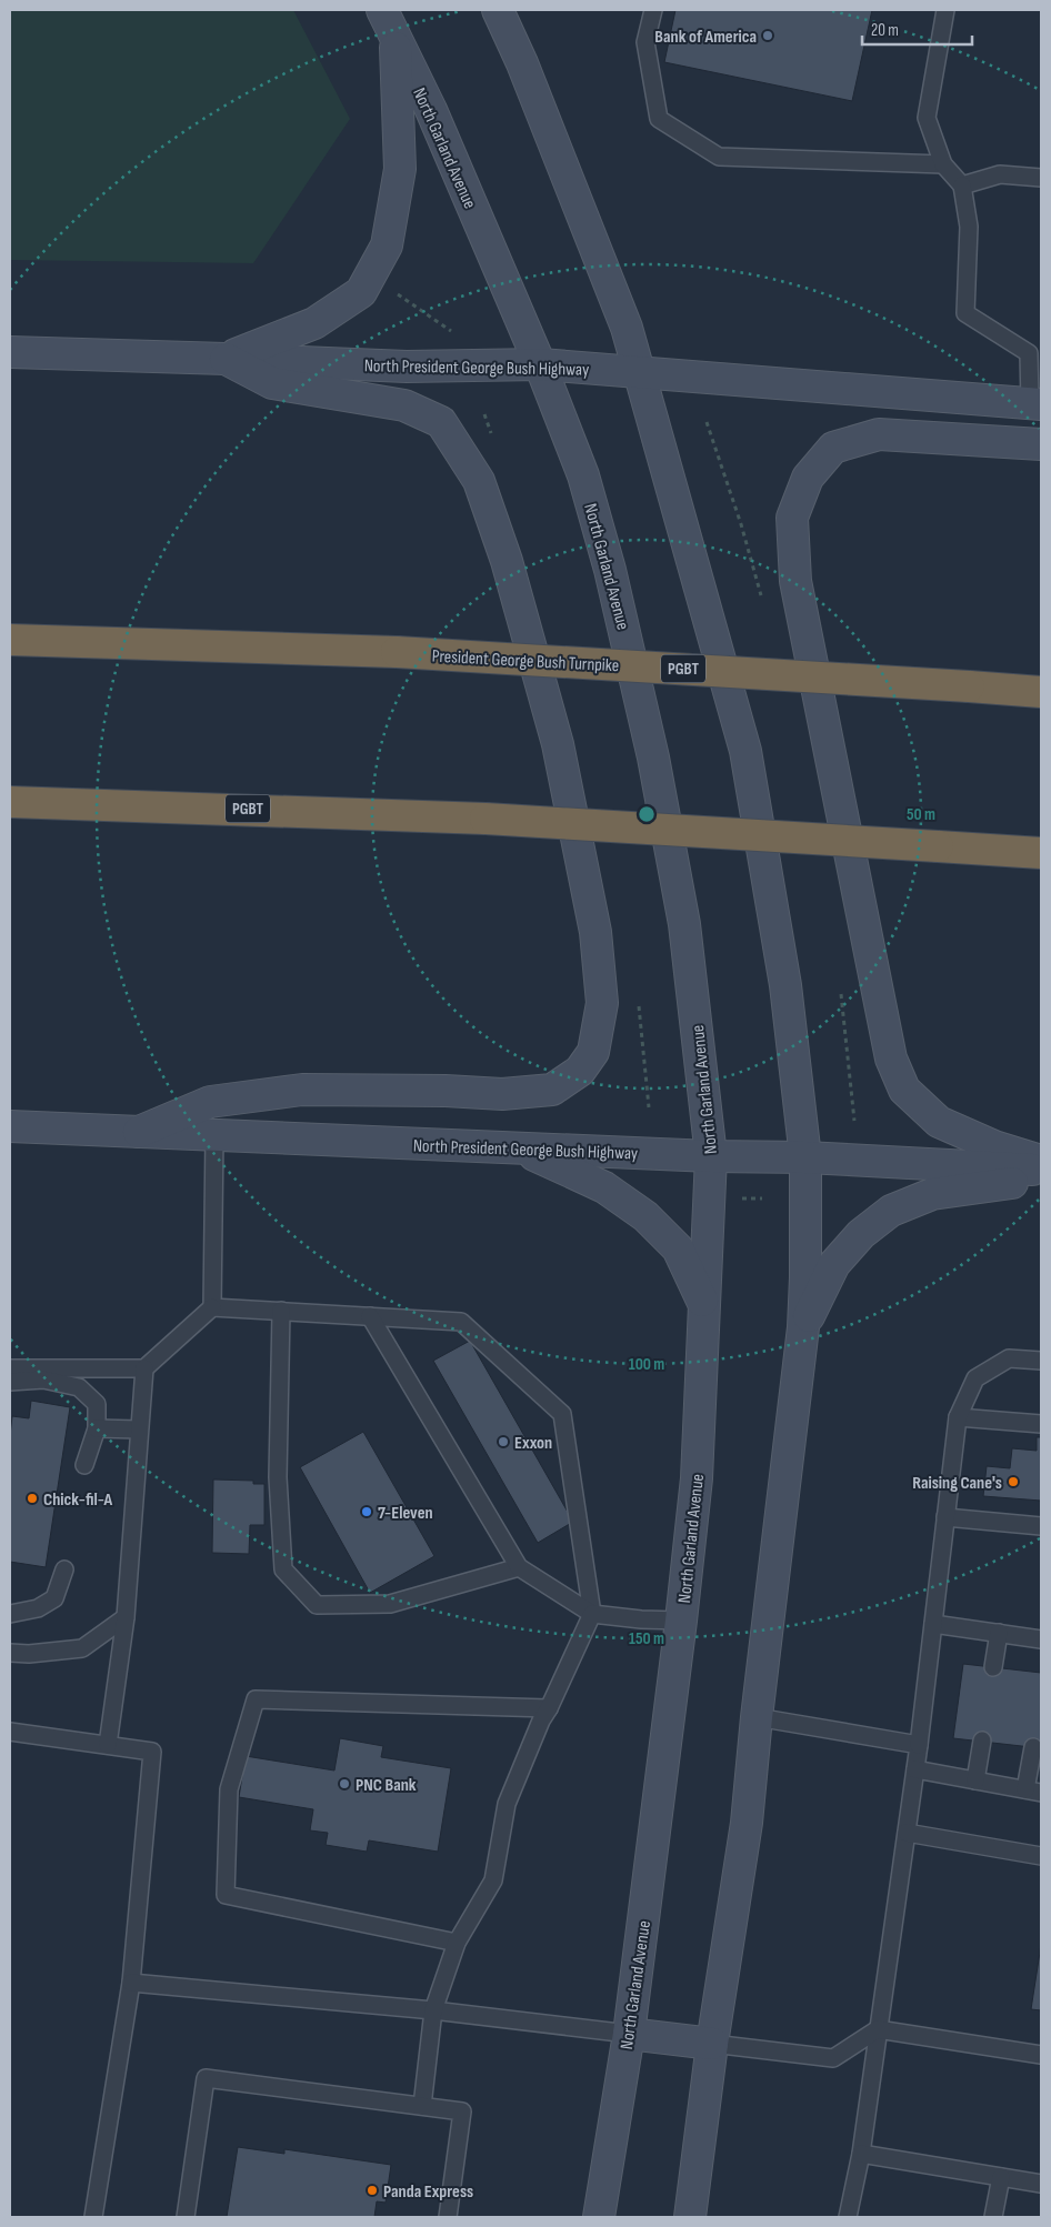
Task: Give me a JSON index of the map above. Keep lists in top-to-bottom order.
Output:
{
  "streets": {
    "highway": ["President George Bush Turnpike", "PGBT"],
    "main road": ["North Garland Avenue", "North President George Bush Highway"]
  },
  "crossings": [
    ["North Garland Avenue", "North President George Bush Highway"]
  ],
  "places": [
    "Bank of America",
    "Exxon",
    "Raising Cane's",
    "Chick-fil-A",
    "7-Eleven",
    "PNC Bank",
    "Panda Express"
  ],
  "scale_bar": "20 m",
  "rings": ["50 m", "100 m", "150 m"]
}
